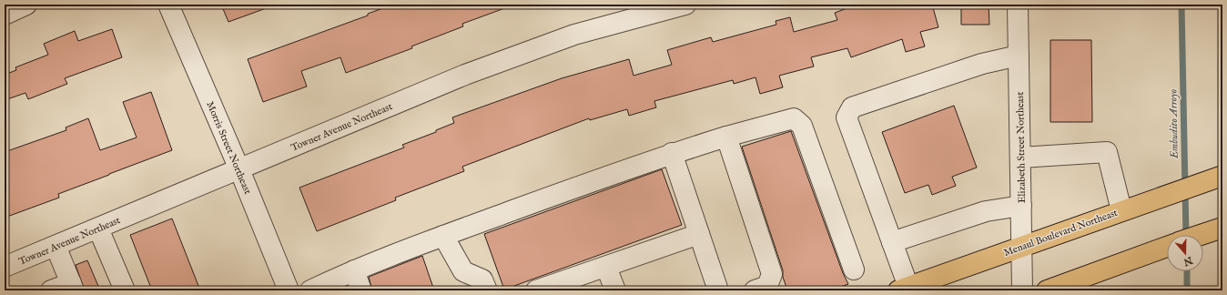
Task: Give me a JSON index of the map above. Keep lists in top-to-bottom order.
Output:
{
  "streets": {
    "main road": ["Menaul Boulevard Northeast"],
    "street": ["Towner Avenue Northeast", "Morris Street Northeast", "Elizabeth Street Northeast"]
  },
  "crossings": [
    ["Towner Avenue Northeast", "Morris Street Northeast"],
    ["Elizabeth Street Northeast", "Menaul Boulevard Northeast"]
  ],
  "water": ["Embudito Arroyo"],
  "north": "bottom"
}
